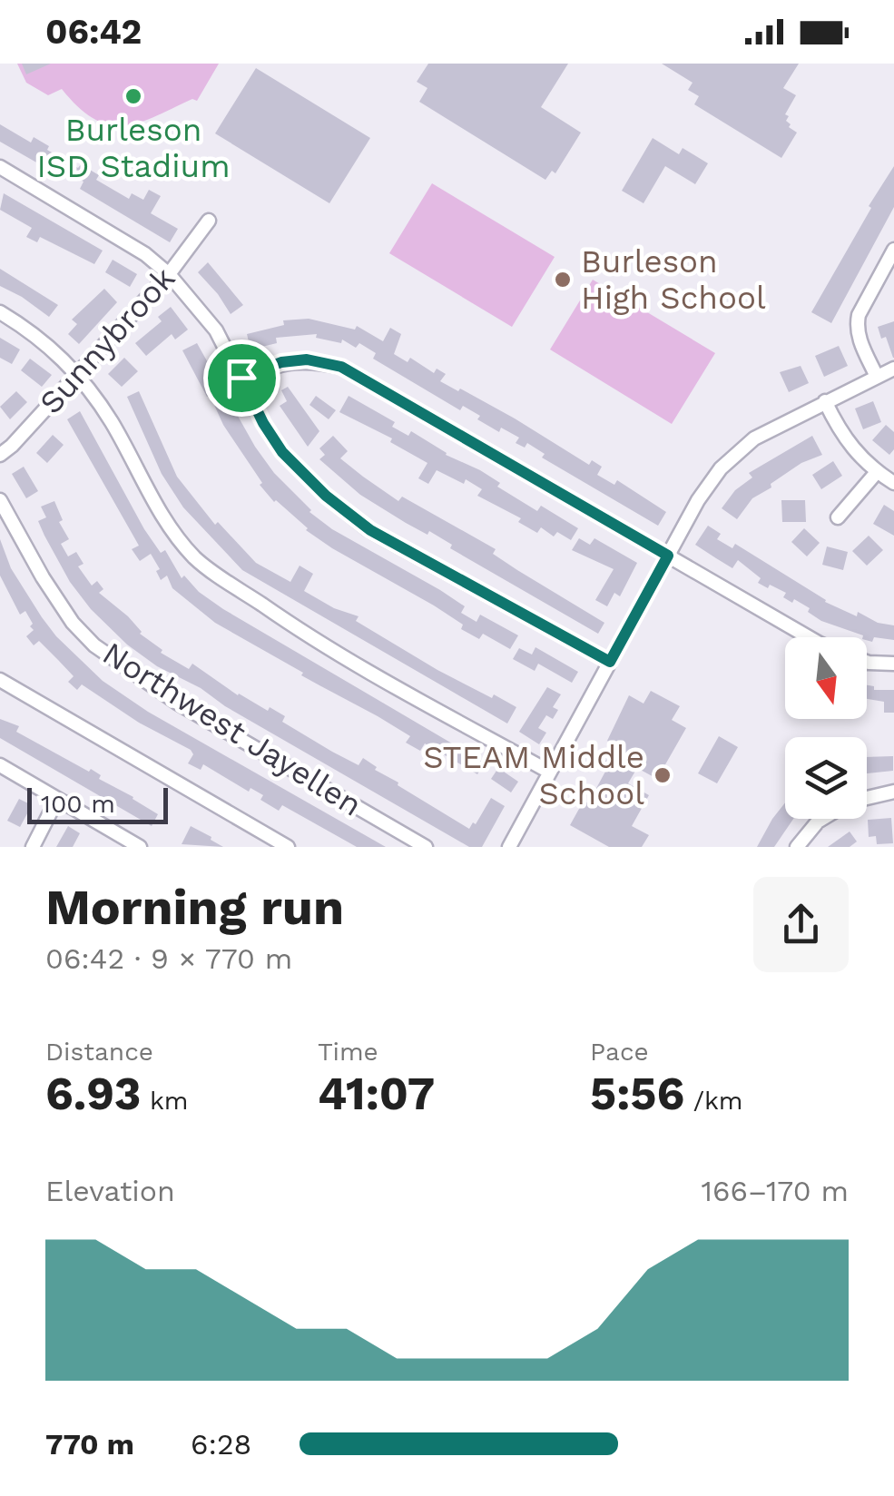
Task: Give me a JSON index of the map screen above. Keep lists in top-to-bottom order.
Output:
{
  "streets": {
    "street": ["Sunnybrook", "Northwest Jayellen"]
  },
  "places": ["Burleson ISD Stadium", "Burleson High School", "STEAM Middle School"],
  "scale_bar": "100 m",
  "north": "bottom",
  "page": {
    "status": "06:42",
    "scale": "100 m",
    "heading": ["Morning run", "06:42 · 9 × 770 m"],
    "stats": [
      ["Distance", "6.93 km"],
      ["Time", "41:07"],
      ["Pace", "5:56 /km"]
    ],
    "chart": ["Elevation", "166–170 m"],
    "list": [
      {
        "name": "770 m",
        "note": "6:28"
      }
    ]
  }
}
